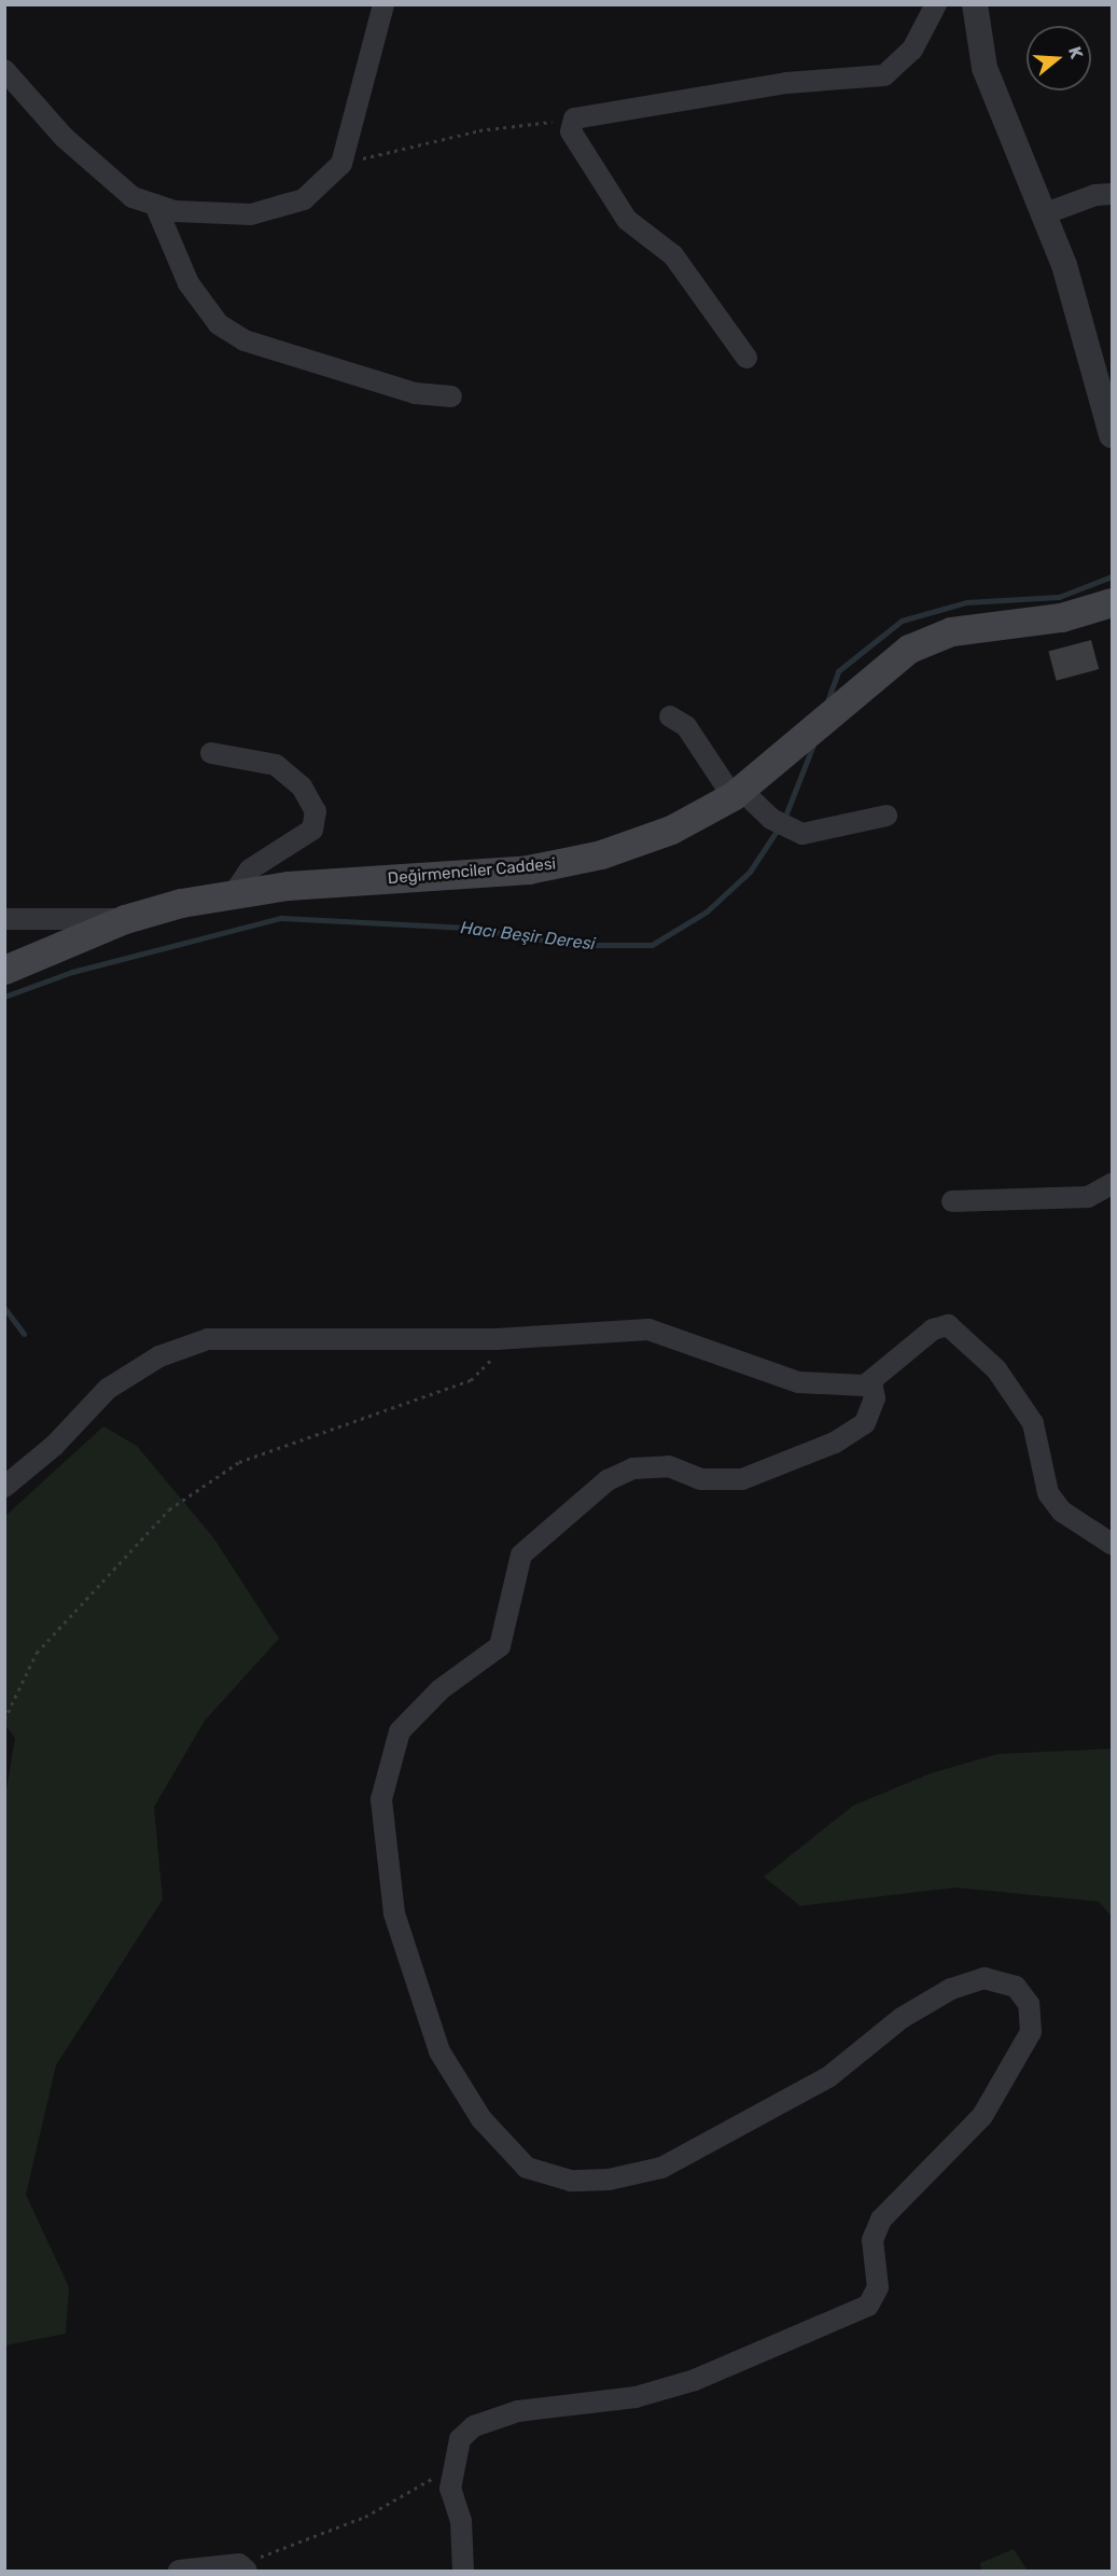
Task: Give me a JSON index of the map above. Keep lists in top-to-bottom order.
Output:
{
  "streets": {
    "main road": ["Değirmenciler Caddesi"]
  },
  "water": ["Hacı Beşir Deresi"],
  "north": "right"
}
